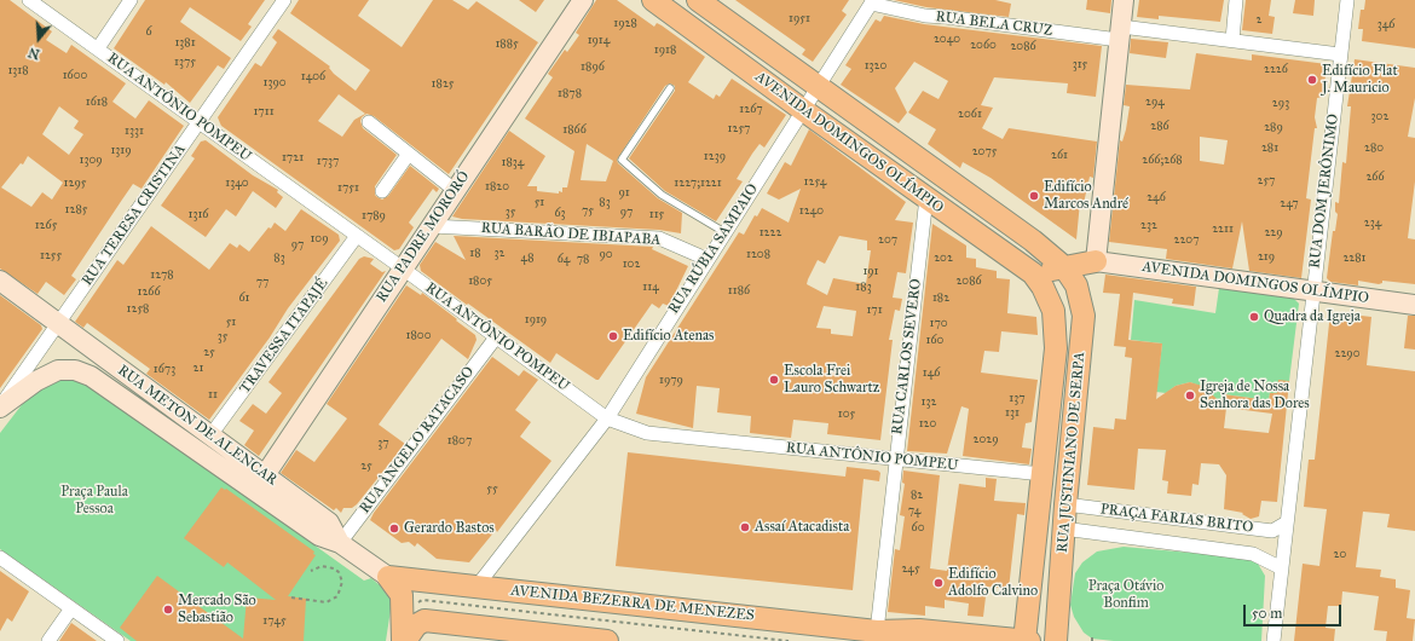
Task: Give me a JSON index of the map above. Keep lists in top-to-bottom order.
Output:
{
  "streets": {
    "main road": ["AVENIDA DOMINGOS OLÍMPIO", "RUA JUSTINIANO DE SERPA", "AVENIDA BEZERRA DE MENEZES"],
    "street": [
      "RUA BELA CRUZ",
      "RUA ANTÔNIO POMPEU",
      "RUA DOM JERÔNIMO",
      "RUA TERESA CRISTINA",
      "RUA BARÃO DE IBIAPABA",
      "RUA PADRE MORORÓ",
      "RUA RÚBIA SAMPAIO",
      "TRAVESSA ITAPAJÉ",
      "RUA CARLOS SEVERO",
      "RUA METON DE ALENCAR",
      "RUA ÂNGELO RATACASO",
      "PRAÇA FARIAS BRITO"
    ]
  },
  "crossings": [
    ["RUA BELA CRUZ", "RUA DOM JERÔNIMO"],
    ["RUA BELA CRUZ", "RUA RÚBIA SAMPAIO"],
    ["RUA ANTÔNIO POMPEU", "RUA TERESA CRISTINA"],
    ["RUA ANTÔNIO POMPEU", "RUA PADRE MORORÓ"],
    ["RUA ANTÔNIO POMPEU", "RUA RÚBIA SAMPAIO"],
    ["RUA ANTÔNIO POMPEU", "TRAVESSA ITAPAJÉ"],
    ["RUA ANTÔNIO POMPEU", "RUA CARLOS SEVERO"],
    ["RUA ANTÔNIO POMPEU", "RUA ÂNGELO RATACASO"],
    ["RUA ANTÔNIO POMPEU", "RUA JUSTINIANO DE SERPA"],
    ["AVENIDA DOMINGOS OLÍMPIO", "RUA DOM JERÔNIMO"],
    ["AVENIDA DOMINGOS OLÍMPIO", "RUA RÚBIA SAMPAIO"],
    ["AVENIDA DOMINGOS OLÍMPIO", "RUA CARLOS SEVERO"],
    ["AVENIDA DOMINGOS OLÍMPIO", "RUA JUSTINIANO DE SERPA"],
    ["RUA DOM JERÔNIMO", "PRAÇA FARIAS BRITO"],
    ["RUA TERESA CRISTINA", "RUA METON DE ALENCAR"],
    ["RUA BARÃO DE IBIAPABA", "RUA PADRE MORORÓ"],
    ["RUA BARÃO DE IBIAPABA", "RUA RÚBIA SAMPAIO"],
    ["RUA PADRE MORORÓ", "RUA METON DE ALENCAR"],
    ["RUA RÚBIA SAMPAIO", "AVENIDA BEZERRA DE MENEZES"],
    ["TRAVESSA ITAPAJÉ", "RUA METON DE ALENCAR"],
    ["RUA CARLOS SEVERO", "AVENIDA BEZERRA DE MENEZES"],
    ["RUA METON DE ALENCAR", "RUA ÂNGELO RATACASO"],
    ["RUA METON DE ALENCAR", "AVENIDA BEZERRA DE MENEZES"],
    ["RUA JUSTINIANO DE SERPA", "PRAÇA FARIAS BRITO"],
    ["RUA JUSTINIANO DE SERPA", "AVENIDA BEZERRA DE MENEZES"]
  ],
  "parks": ["Praça Paula Pessoa", "Praça Otávio Bonfim"],
  "places": [
    "Edifício Flat J. Mauricio",
    "Edifício Marcos André",
    "Quadra da Igreja",
    "Edifício Atenas",
    "Escola Frei Lauro Schwartz",
    "Igreja de Nossa Senhora das Dores",
    "Assaí Atacadista",
    "Gerardo Bastos",
    "Edifício Adolfo Calvino",
    "Mercado São Sebastião"
  ],
  "house_numbers": [
    "1951",
    "2",
    "1928",
    "346",
    "6",
    "2040",
    "1914",
    "1381",
    "1885",
    "2060",
    "2086",
    "1918",
    "1375",
    "315",
    "1320",
    "1896",
    "2226",
    "1318",
    "1600",
    "1406",
    "1390",
    "1825",
    "1878",
    "1618",
    "294",
    "293",
    "1267",
    "1711",
    "2061",
    "302",
    "286",
    "289",
    "1257",
    "1866",
    "1331",
    "281",
    "280",
    "1319",
    "2075",
    "261",
    "1239",
    "1721",
    "1309",
    "266;268",
    "1737",
    "1834",
    "266",
    "257",
    "1254",
    "1295",
    "1340",
    "1227;1221",
    "1820",
    "1751",
    "91",
    "246",
    "51",
    "83",
    "247",
    "1285",
    "75",
    "1240",
    "35",
    "97",
    "63",
    "1316",
    "115",
    "1789",
    "234",
    "1265",
    "232",
    "2211",
    "1222",
    "229",
    "109",
    "207",
    "2207",
    "97",
    "18",
    "32",
    "90",
    "1208",
    "1255",
    "219",
    "83",
    "48",
    "202",
    "2281",
    "64",
    "78",
    "102",
    "191",
    "1278",
    "1805",
    "2086",
    "77",
    "114",
    "183",
    "1186",
    "1266",
    "61",
    "182",
    "1258",
    "171",
    "1919",
    "51",
    "170",
    "1800",
    "35",
    "160",
    "25",
    "2290",
    "21",
    "1673",
    "146",
    "1979",
    "11",
    "137",
    "132",
    "131",
    "105",
    "120",
    "2029",
    "1807",
    "37",
    "25",
    "55",
    "82",
    "74",
    "60",
    "20",
    "245",
    "1745"
  ],
  "scale_bar": "50 m",
  "north": "bottom"
}
